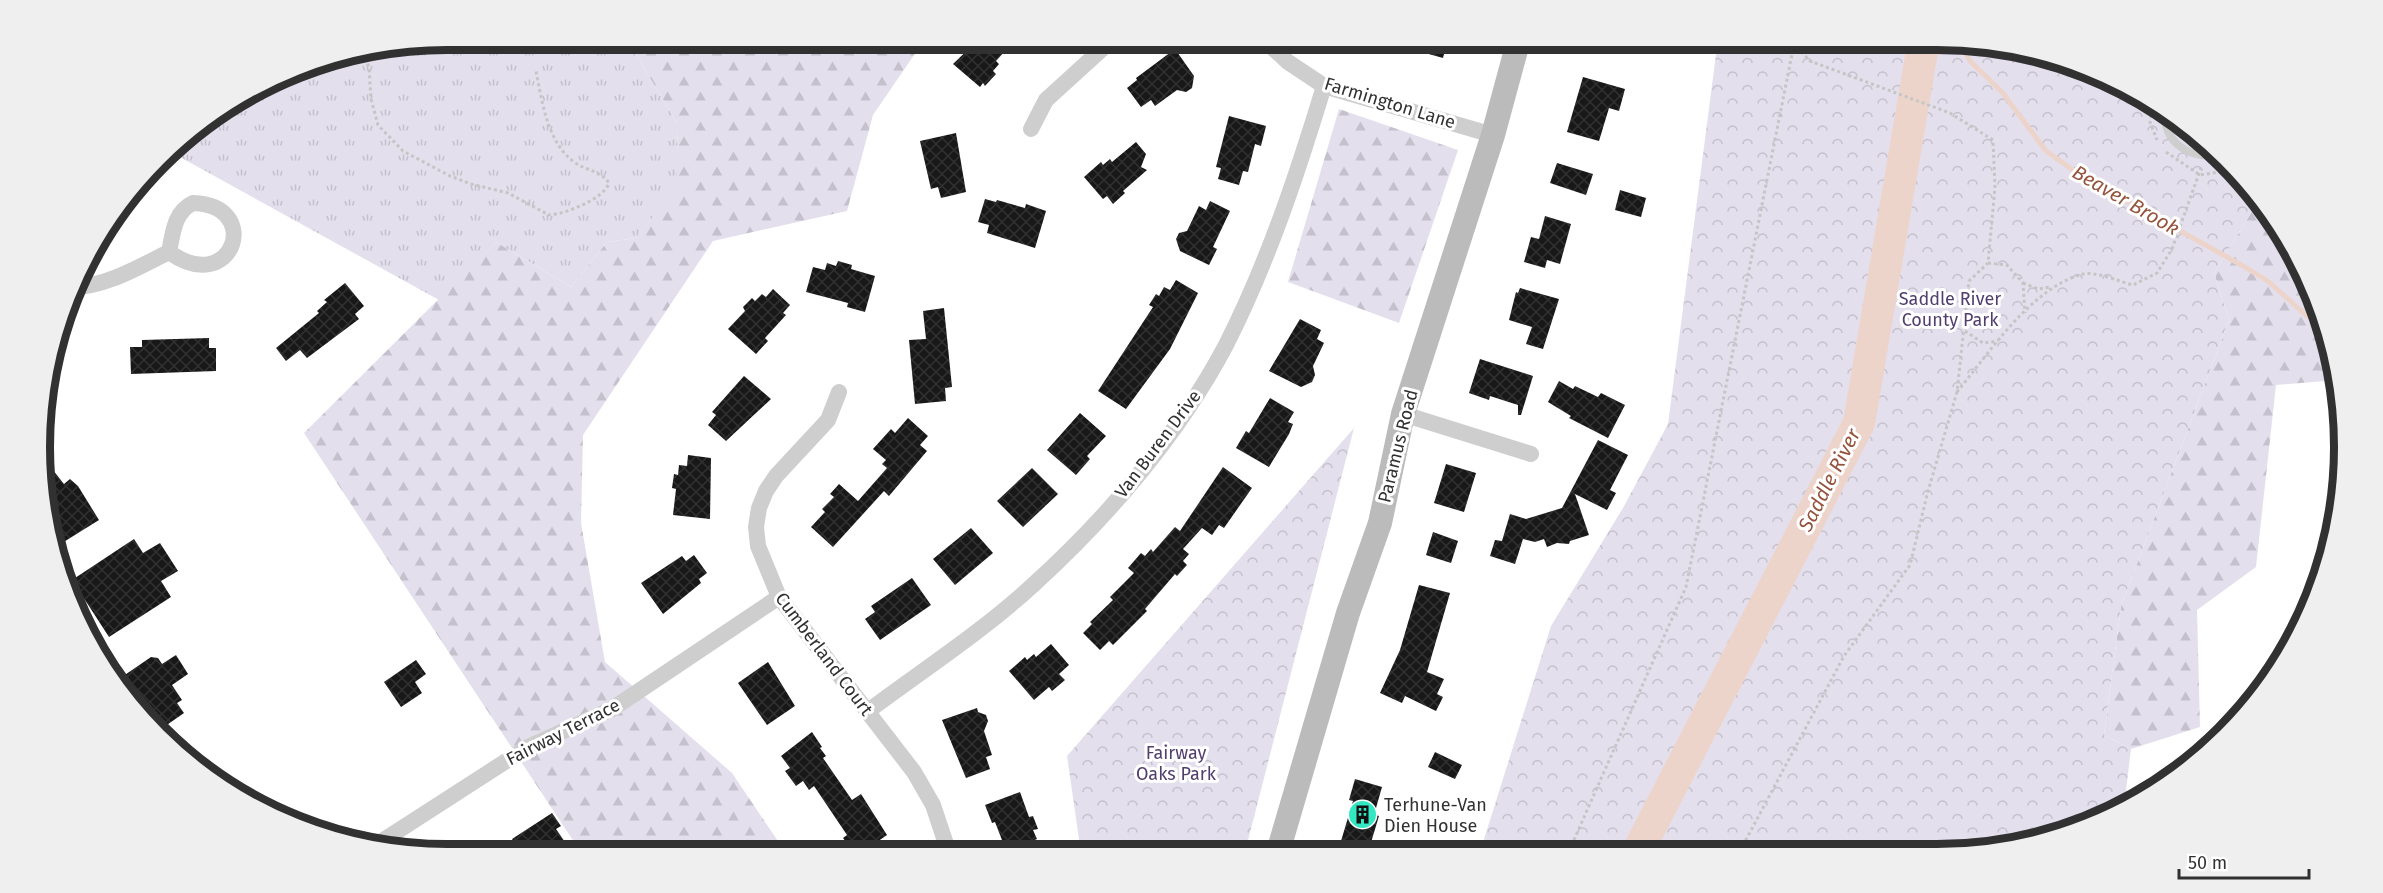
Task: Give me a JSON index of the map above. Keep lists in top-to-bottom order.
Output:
{
  "streets": {
    "main road": ["Paramus Road"],
    "street": [
      "Farmington Lane",
      "Van Buren Drive",
      "Cumberland Court",
      "Fairway Terrace"
    ]
  },
  "crossings": [
    ["Farmington Lane", "Van Buren Drive"],
    ["Farmington Lane", "Paramus Road"],
    ["Van Buren Drive", "Cumberland Court"],
    ["Cumberland Court", "Fairway Terrace"]
  ],
  "water": ["Beaver Brook", "Saddle River"],
  "parks": ["Saddle River County Park", "Fairway Oaks Park"],
  "places": {
    "building": ["Terhune-Van Dien House"]
  },
  "scale_bar": "50 m"
}
